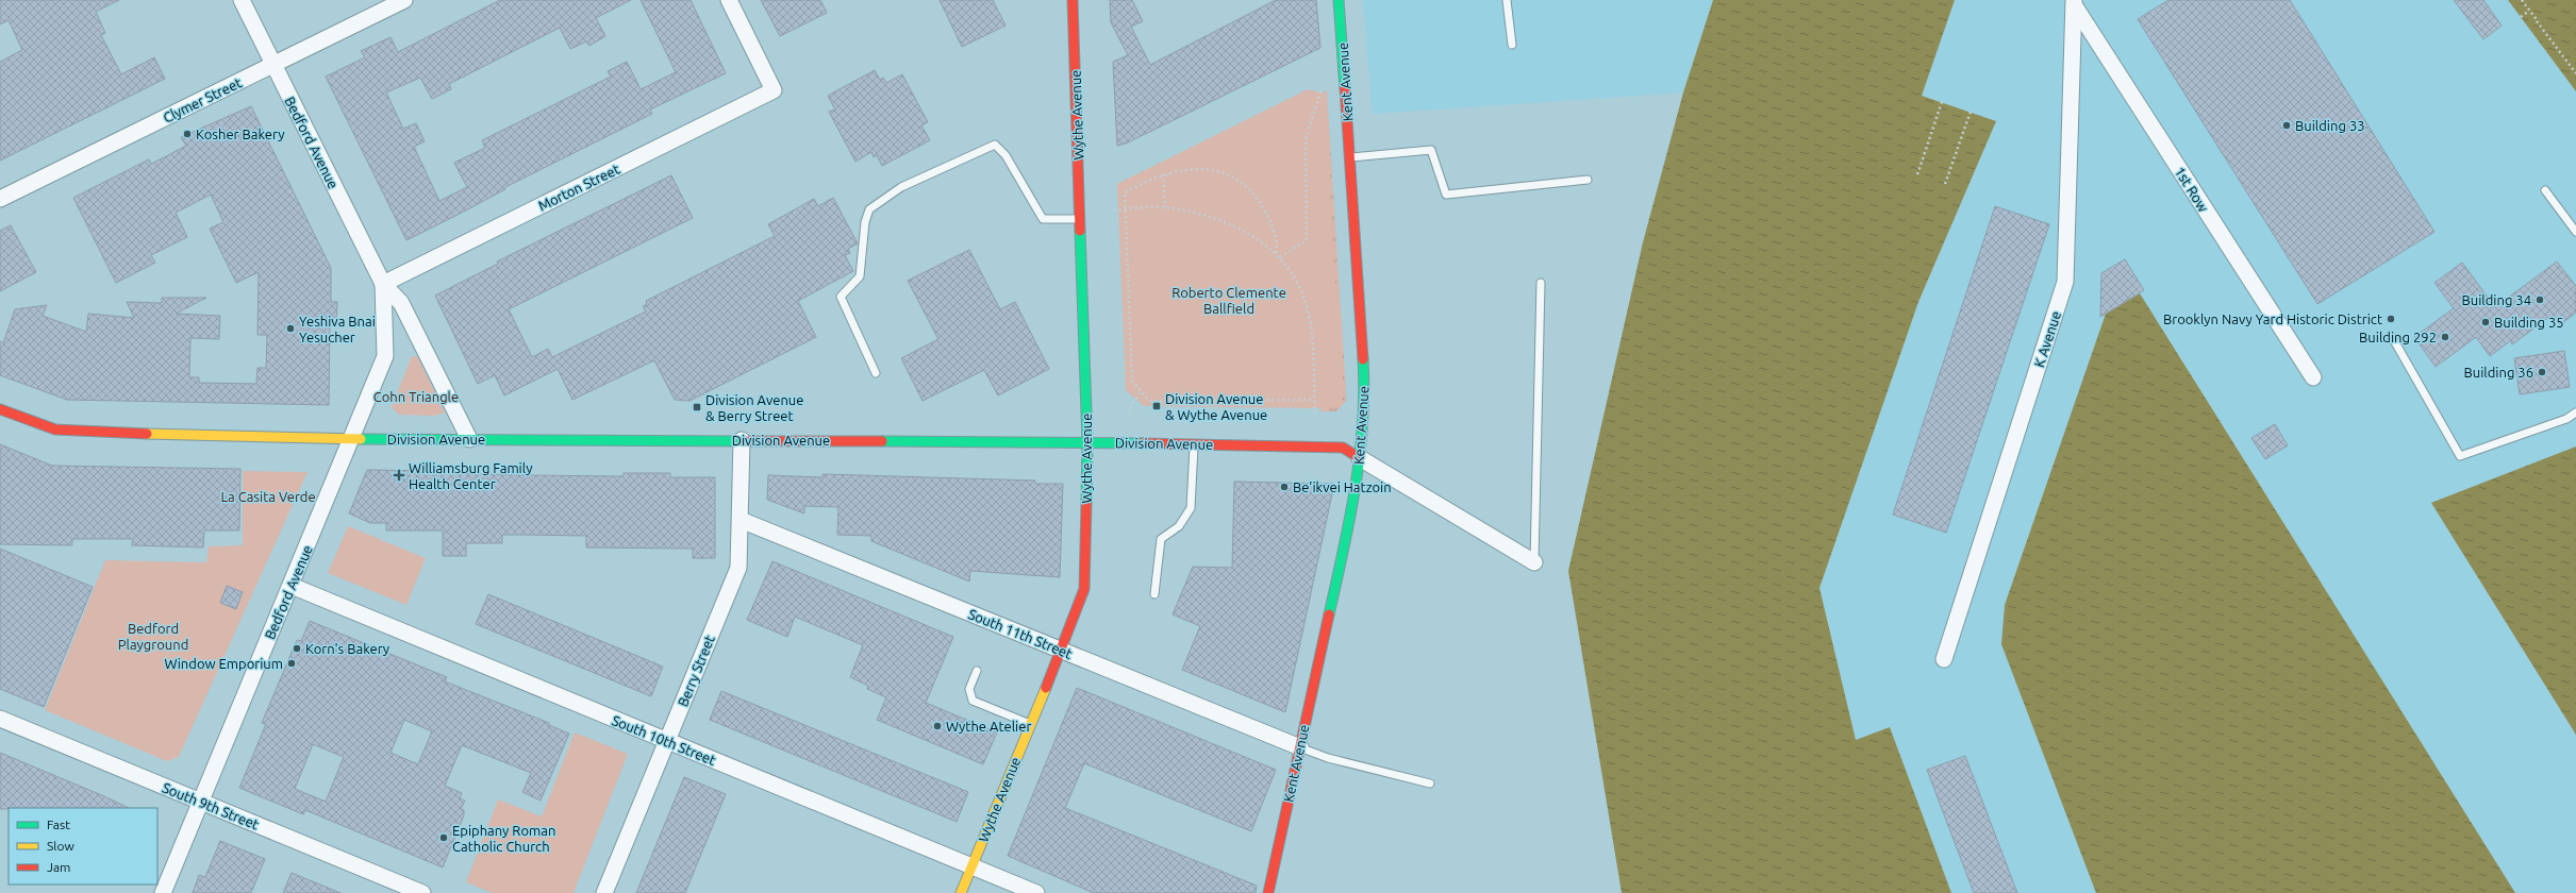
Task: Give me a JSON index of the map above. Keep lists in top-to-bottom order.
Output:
{
  "streets": {
    "main road": ["Kent Avenue", "Wythe Avenue", "Division Avenue"],
    "street": [
      "Clymer Street",
      "Bedford Avenue",
      "Morton Street",
      "1st Row",
      "K Avenue",
      "South 11th Street",
      "Berry Street",
      "South 10th Street",
      "South 9th Street"
    ]
  },
  "crossings": [
    ["Kent Avenue", "Division Avenue"],
    ["Kent Avenue", "South 11th Street"],
    ["Clymer Street", "Bedford Avenue"],
    ["Wythe Avenue", "Division Avenue"],
    ["Wythe Avenue", "South 11th Street"],
    ["Wythe Avenue", "South 10th Street"],
    ["Bedford Avenue", "Morton Street"],
    ["Bedford Avenue", "Division Avenue"],
    ["Bedford Avenue", "South 10th Street"],
    ["Bedford Avenue", "South 9th Street"],
    ["1st Row", "K Avenue"],
    ["Division Avenue", "Berry Street"],
    ["South 11th Street", "Berry Street"],
    ["Berry Street", "South 10th Street"]
  ],
  "parks": [
    "Roberto Clemente Ballfield",
    "Cohn Triangle",
    "La Casita Verde",
    "Bedford Playground"
  ],
  "places": {
    "other": [
      "Building 33",
      "Kosher Bakery",
      "Building 34",
      "Brooklyn Navy Yard Historic District",
      "Building 35",
      "Yeshiva Bnai Yesucher",
      "Building 292",
      "Building 36",
      "Be'ikvei Hatzoin",
      "Korn's Bakery",
      "Window Emporium",
      "Wythe Atelier",
      "Epiphany Roman Catholic Church"
    ],
    "transit": ["Division Avenue & Wythe Avenue", "Division Avenue & Berry Street"],
    "health": ["Williamsburg Family Health Center"]
  },
  "legend": ["Fast", "Slow", "Jam"]
}
